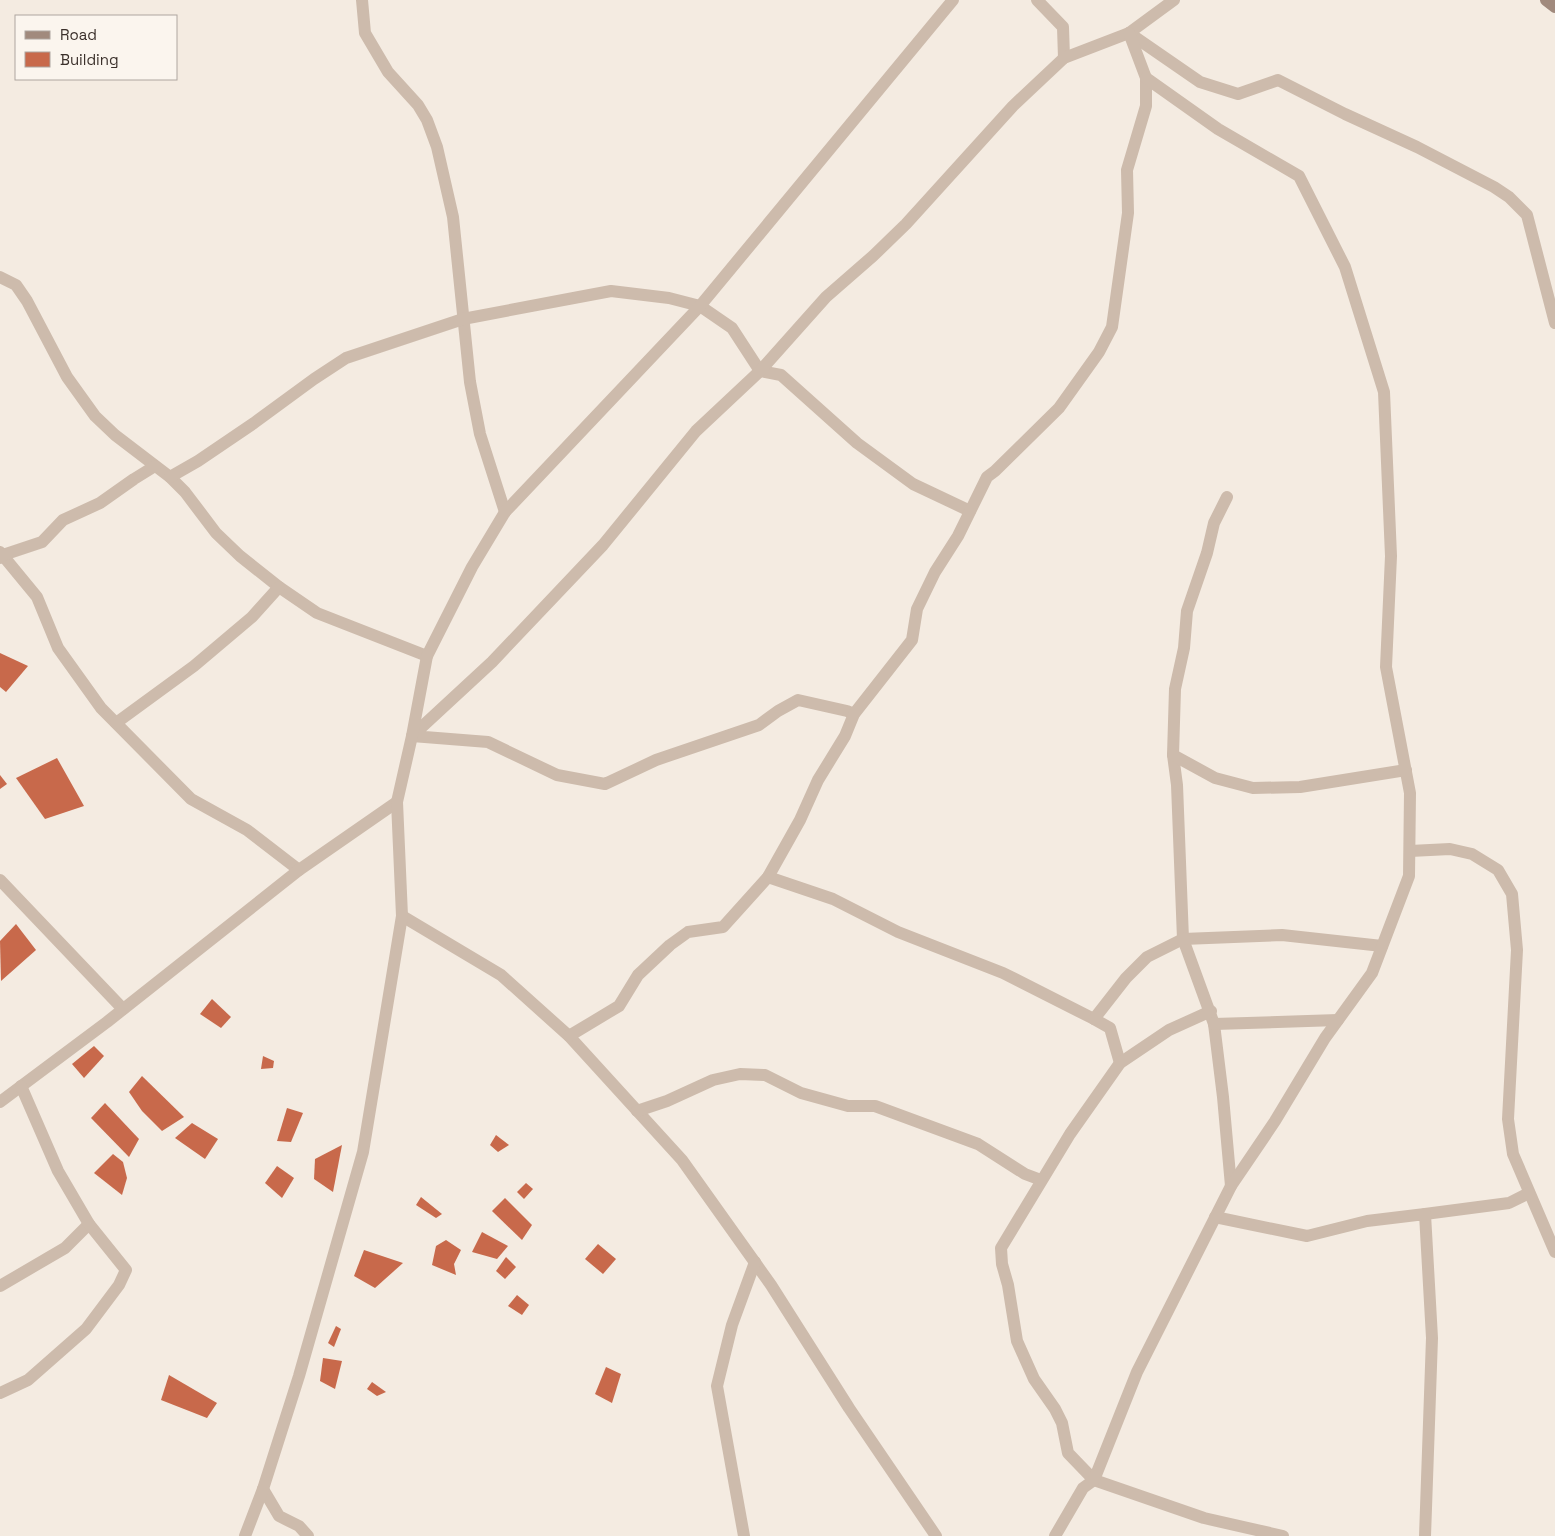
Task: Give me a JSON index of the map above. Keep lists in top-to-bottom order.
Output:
{
  "legend": ["Road", "Building"]
}
